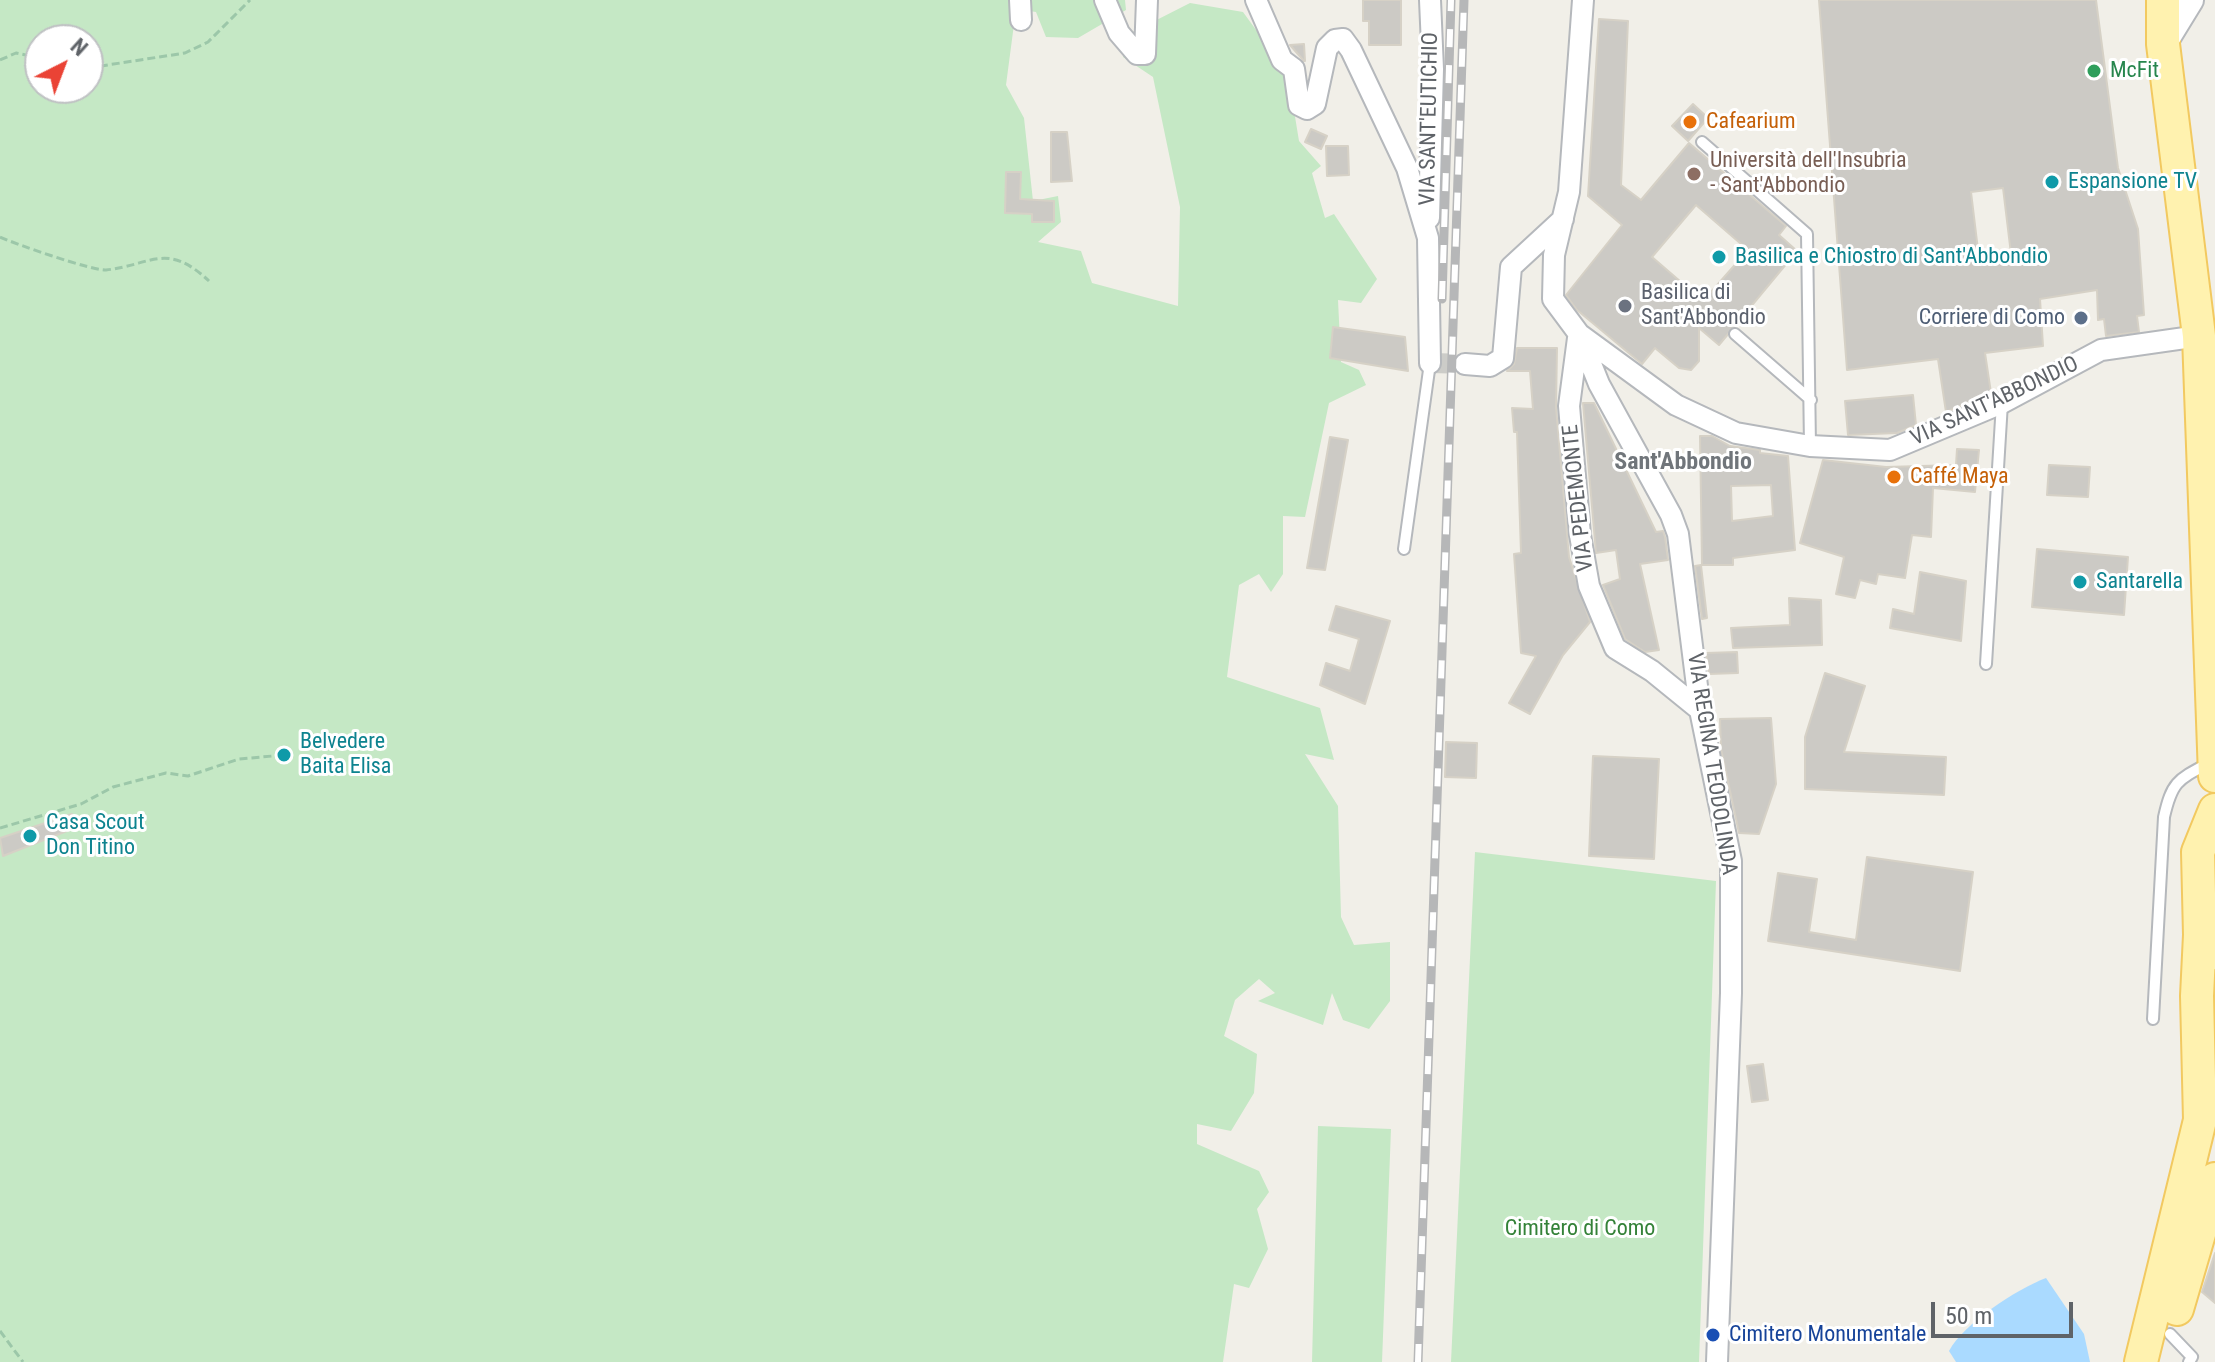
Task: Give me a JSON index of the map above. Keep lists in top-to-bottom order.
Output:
{
  "streets": {
    "street": [
      "VIA SANT'EUTICHIO",
      "VIA SANT'ABBONDIO",
      "VIA PEDEMONTE",
      "VIA REGINA TEODOLINDA"
    ]
  },
  "crossings": [
    ["VIA SANT'ABBONDIO", "VIA PEDEMONTE"],
    ["VIA SANT'ABBONDIO", "VIA REGINA TEODOLINDA"],
    ["VIA PEDEMONTE", "VIA REGINA TEODOLINDA"]
  ],
  "districts": ["Sant'Abbondio"],
  "parks": ["Cimitero di Como"],
  "places": [
    "McFit",
    "Cafearium",
    "Università dell'Insubria - Sant'Abbondio",
    "Espansione TV",
    "Basilica e Chiostro di Sant'Abbondio",
    "Basilica di Sant'Abbondio",
    "Corriere di Como",
    "Caffé Maya",
    "Santarella",
    "Belvedere Baita Elisa",
    "Casa Scout Don Titino",
    "Cimitero Monumentale"
  ],
  "scale_bar": "50 m",
  "north": "top right"
}
